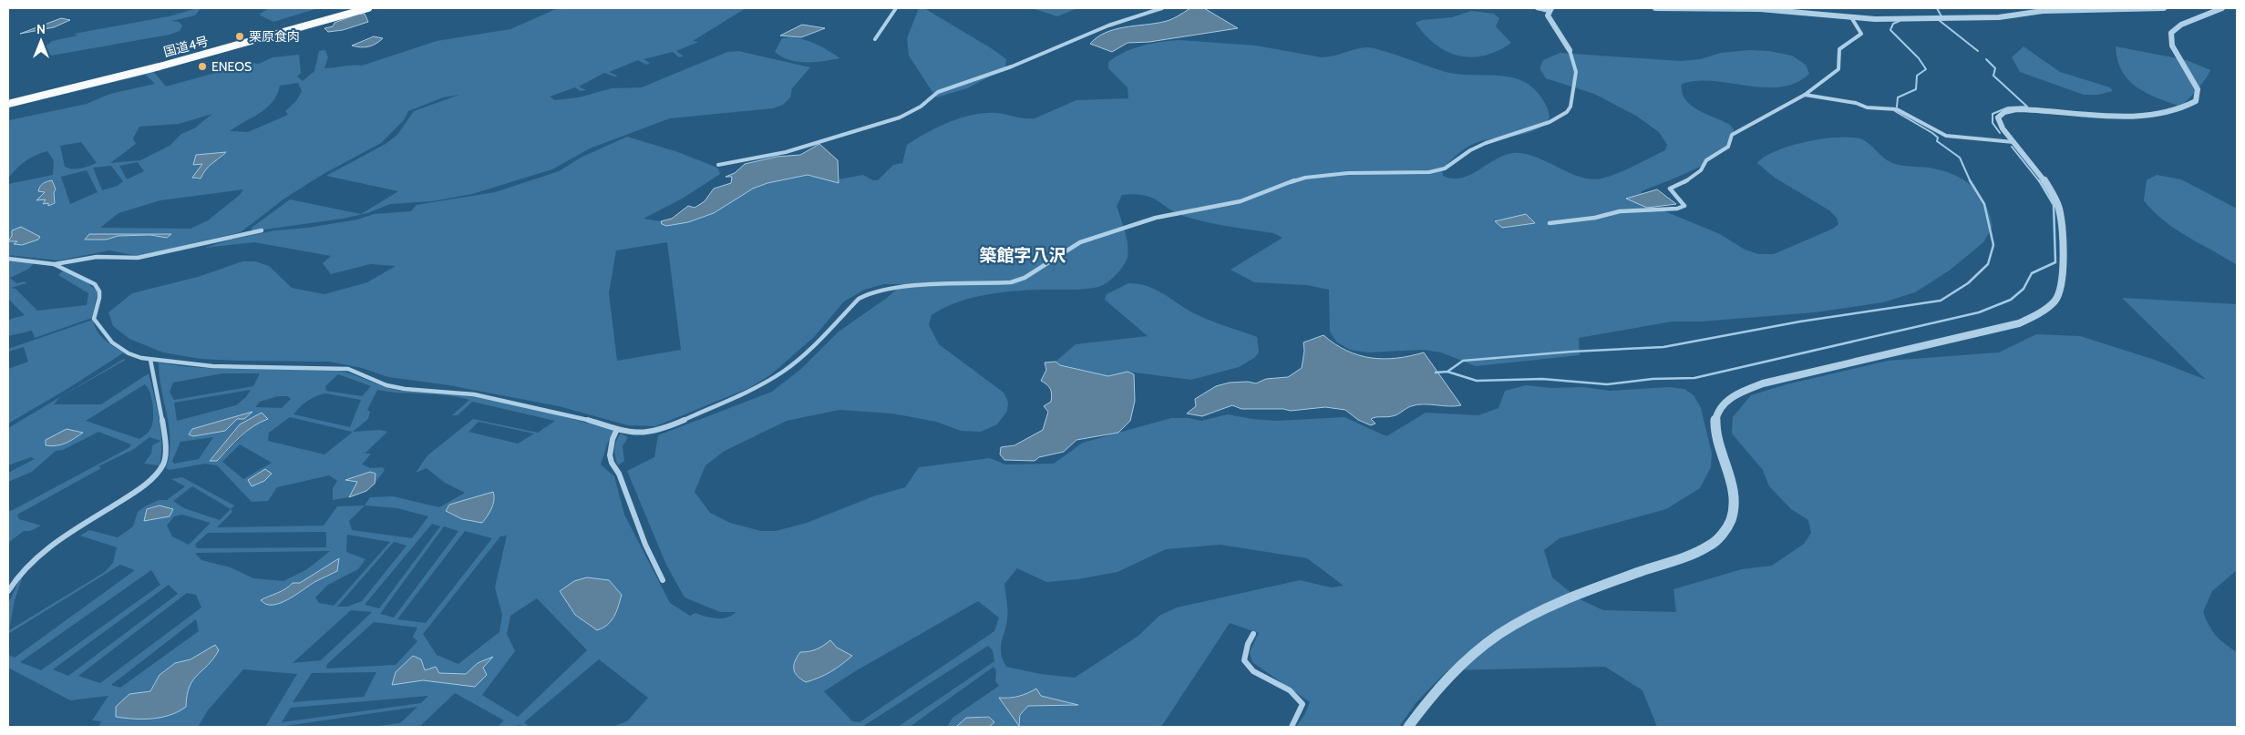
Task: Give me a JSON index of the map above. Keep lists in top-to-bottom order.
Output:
{
  "streets": {
    "highway": ["国道4号"]
  },
  "districts": ["築館字八沢"],
  "places": ["栗原食肉", "ENEOS"],
  "north": "top"
}
